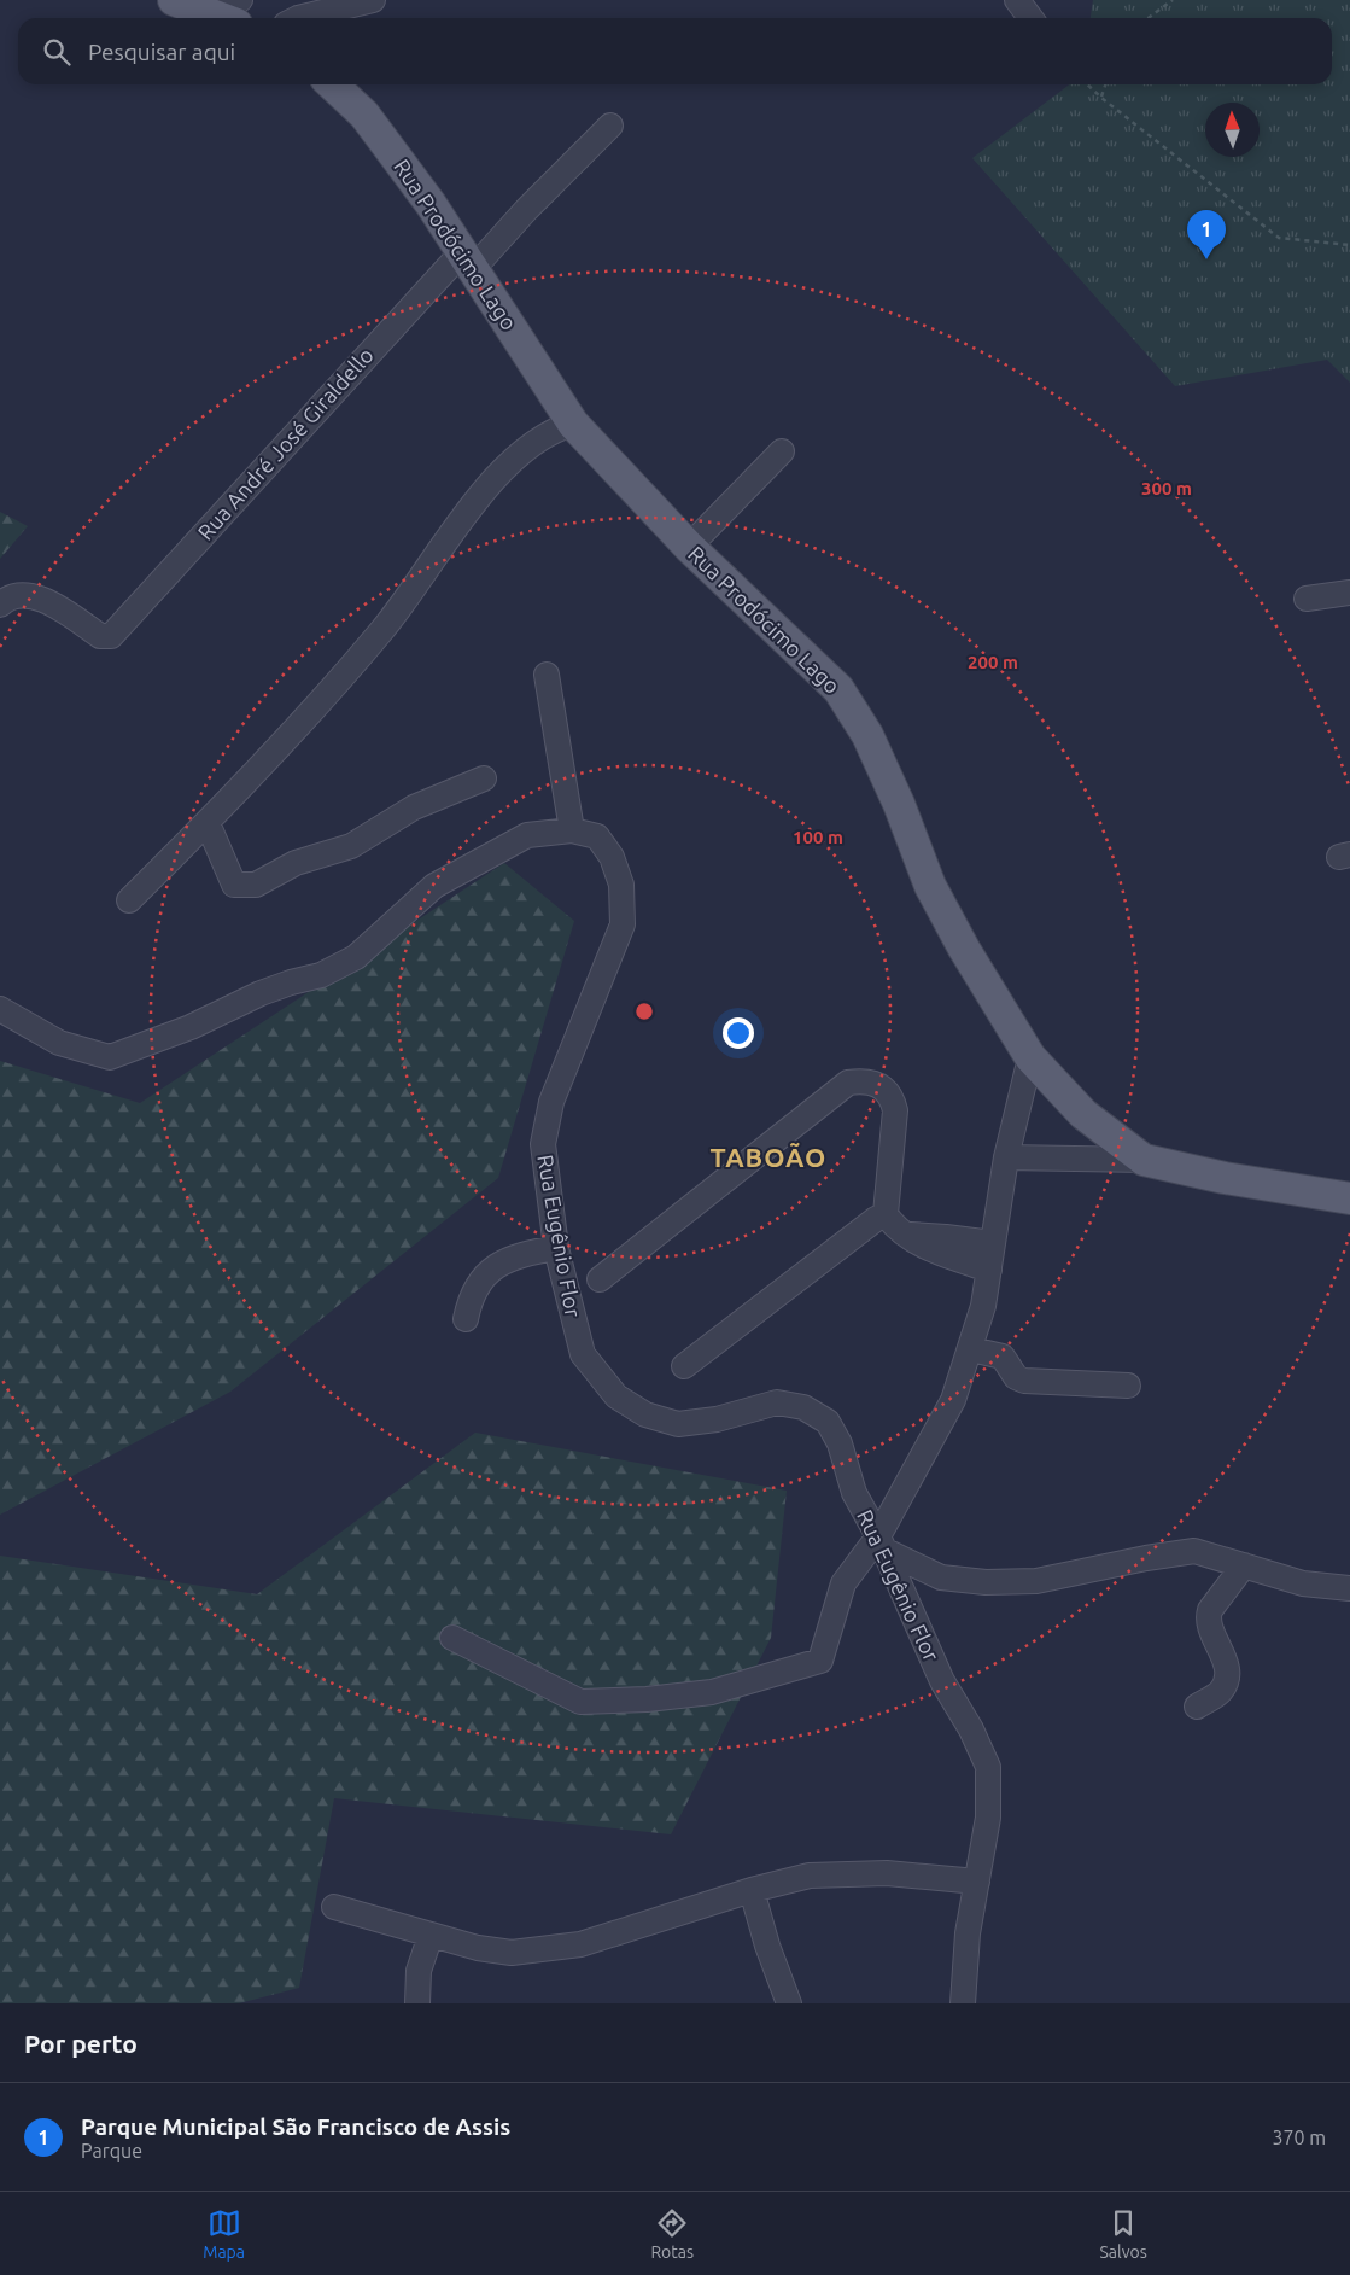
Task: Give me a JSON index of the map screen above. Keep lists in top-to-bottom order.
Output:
{
  "streets": {
    "main road": ["Rua Prodócimo Lago"],
    "street": ["Rua André José Giraldello", "Rua Eugênio Flor"]
  },
  "crossings": [
    ["Rua Prodócimo Lago", "Rua André José Giraldello"]
  ],
  "districts": ["TABOÃO"],
  "north": "top",
  "page": {
    "search": "Pesquisar aqui",
    "pins": "1",
    "heading": "Por perto",
    "list": [
      {
        "mark": "1",
        "name": "Parque Municipal São Francisco de Assis",
        "note": "Parque",
        "value": "370 m"
      }
    ],
    "nav": ["Mapa", "Rotas", "Salvos"]
  },
  "rings": ["300 m", "200 m", "100 m"]
}
